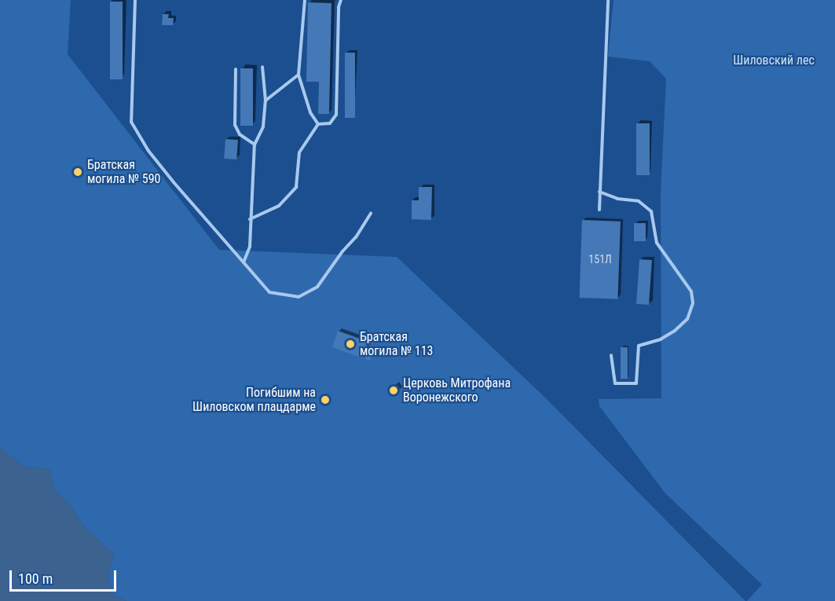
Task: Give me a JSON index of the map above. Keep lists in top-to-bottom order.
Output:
{
  "parks": ["Шиловский лес"],
  "places": [
    "Братская могила № 590",
    "Братская могила № 113",
    "Церковь Митрофана Воронежского",
    "Погибшим на Шиловском плацдарме"
  ],
  "house_numbers": ["151Л"],
  "scale_bar": "100 m"
}
